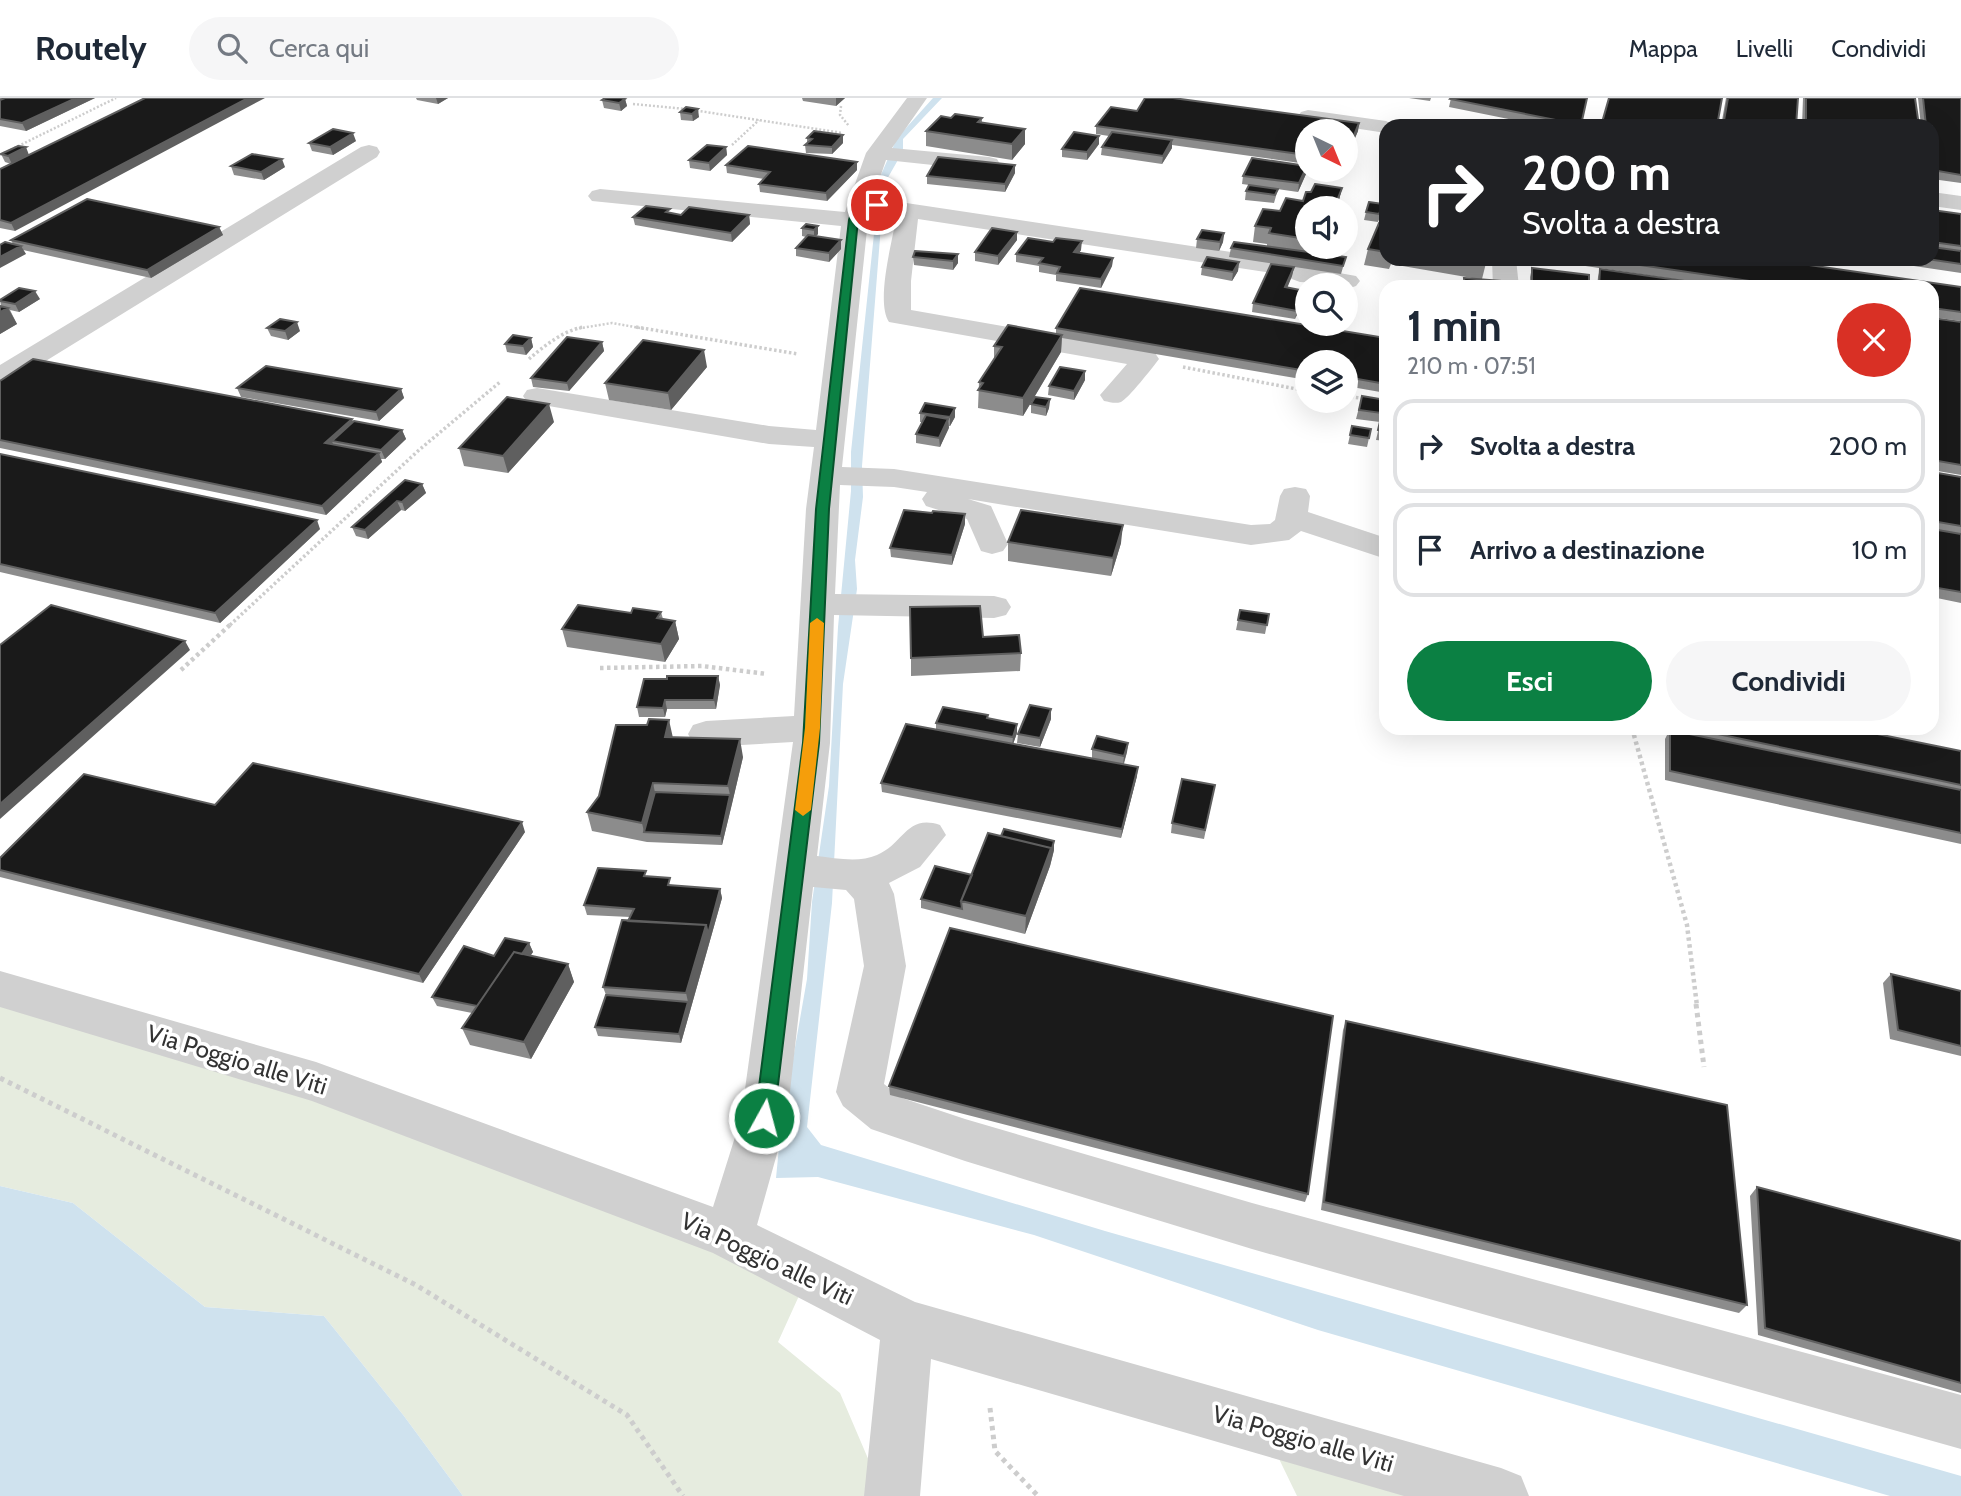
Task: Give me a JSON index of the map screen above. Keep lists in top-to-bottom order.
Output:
{
  "streets": {
    "street": ["Via Poggio alle Viti"]
  },
  "north": "bottom right",
  "page": {
    "header": "Routely",
    "search": "Cerca qui",
    "nav": ["Mappa", "Livelli", "Condividi"],
    "turn": ["200 m", "Svolta a destra"],
    "heading": ["1 min", "210 m · 07:51"],
    "list": [
      {
        "name": "Svolta a destra",
        "value": "200 m"
      },
      {
        "name": "Arrivo a destinazione",
        "value": "10 m"
      }
    ],
    "buttons": ["Esci", "Condividi"]
  }
}
